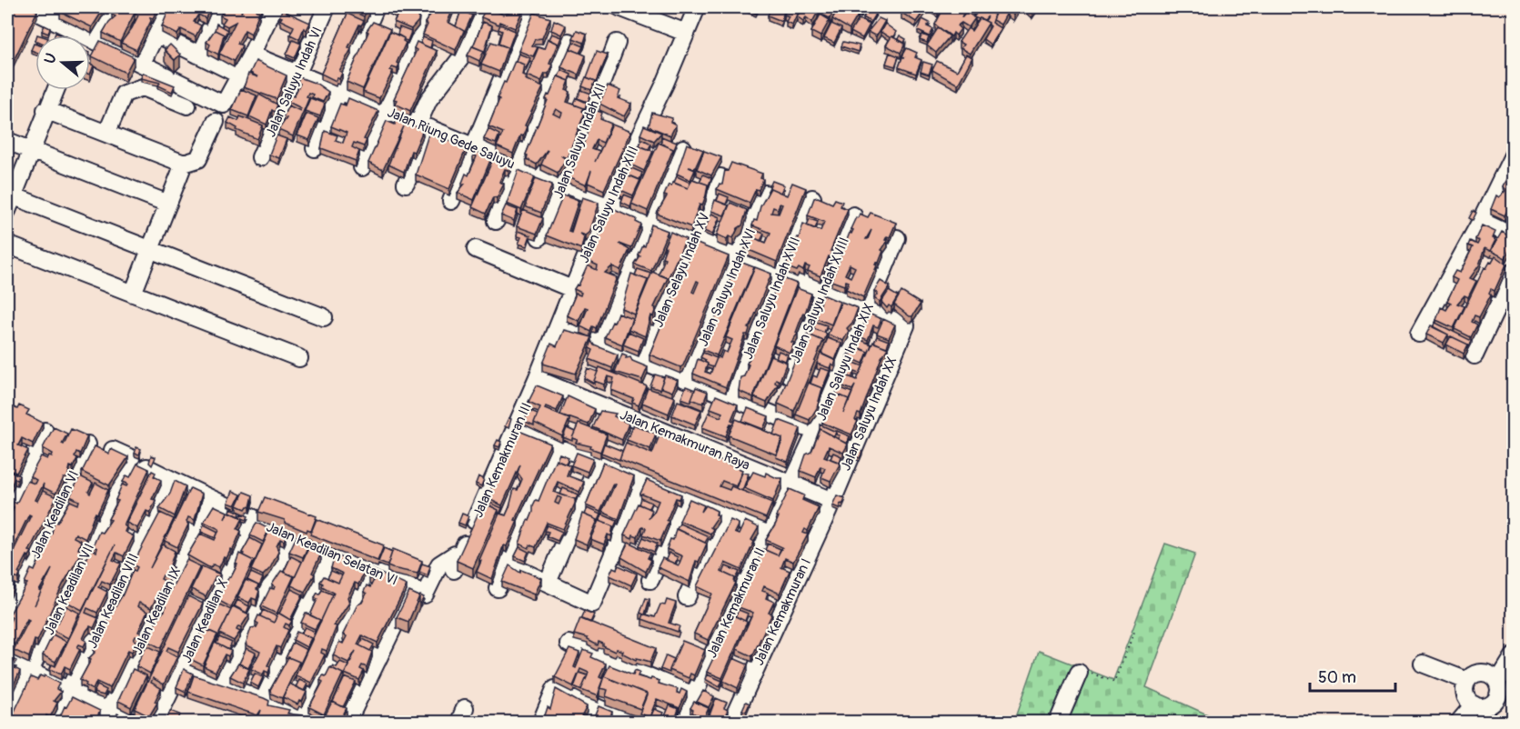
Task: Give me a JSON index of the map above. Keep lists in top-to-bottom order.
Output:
{
  "streets": {
    "street": [
      "Jalan Saluyu Indah VI",
      "Jalan Riung Gede Saluyu",
      "Jalan Saluyu Indah XII",
      "Jalan Saluyu Indah XIII",
      "Jalan Selayu Indah XV",
      "Jalan Saluyu Indah XVI",
      "Jalan Saluyu Indah XVII",
      "Jalan Saluyu Indah XVIII",
      "Jalan Saluyu Indah XIX",
      "Jalan Saluyu Indah XX",
      "Jalan Kemakmuran Raya",
      "Jalan Kemakmuran III",
      "Jalan Keadilan VI",
      "Jalan Keadilan Selatan VI",
      "Jalan Keadilan VII",
      "Jalan Keadilan VIII",
      "Jalan Kemakmuran II",
      "Jalan Keadilan IX",
      "Jalan Kemakmuran I",
      "Jalan Keadilan X"
    ]
  },
  "crossings": [
    ["Jalan Saluyu Indah VI", "Jalan Riung Gede Saluyu"],
    ["Jalan Riung Gede Saluyu", "Jalan Saluyu Indah XII"],
    ["Jalan Riung Gede Saluyu", "Jalan Saluyu Indah XIII"],
    ["Jalan Riung Gede Saluyu", "Jalan Selayu Indah XV"],
    ["Jalan Riung Gede Saluyu", "Jalan Saluyu Indah XVI"],
    ["Jalan Riung Gede Saluyu", "Jalan Saluyu Indah XVII"],
    ["Jalan Riung Gede Saluyu", "Jalan Saluyu Indah XVIII"],
    ["Jalan Riung Gede Saluyu", "Jalan Saluyu Indah XIX"],
    ["Jalan Riung Gede Saluyu", "Jalan Saluyu Indah XX"],
    ["Jalan Saluyu Indah XIII", "Jalan Kemakmuran Raya"],
    ["Jalan Saluyu Indah XIII", "Jalan Kemakmuran III"],
    ["Jalan Saluyu Indah XIX", "Jalan Kemakmuran Raya"],
    ["Jalan Saluyu Indah XIX", "Jalan Kemakmuran II"],
    ["Jalan Saluyu Indah XX", "Jalan Kemakmuran Raya"],
    ["Jalan Saluyu Indah XX", "Jalan Kemakmuran I"],
    ["Jalan Kemakmuran Raya", "Jalan Kemakmuran III"],
    ["Jalan Kemakmuran Raya", "Jalan Kemakmuran II"],
    ["Jalan Kemakmuran Raya", "Jalan Kemakmuran I"],
    ["Jalan Kemakmuran III", "Jalan Keadilan Selatan VI"],
    ["Jalan Keadilan Selatan VI", "Jalan Keadilan VIII"],
    ["Jalan Keadilan Selatan VI", "Jalan Keadilan IX"],
    ["Jalan Keadilan Selatan VI", "Jalan Keadilan X"]
  ],
  "scale_bar": "50 m",
  "north": "left"
}
